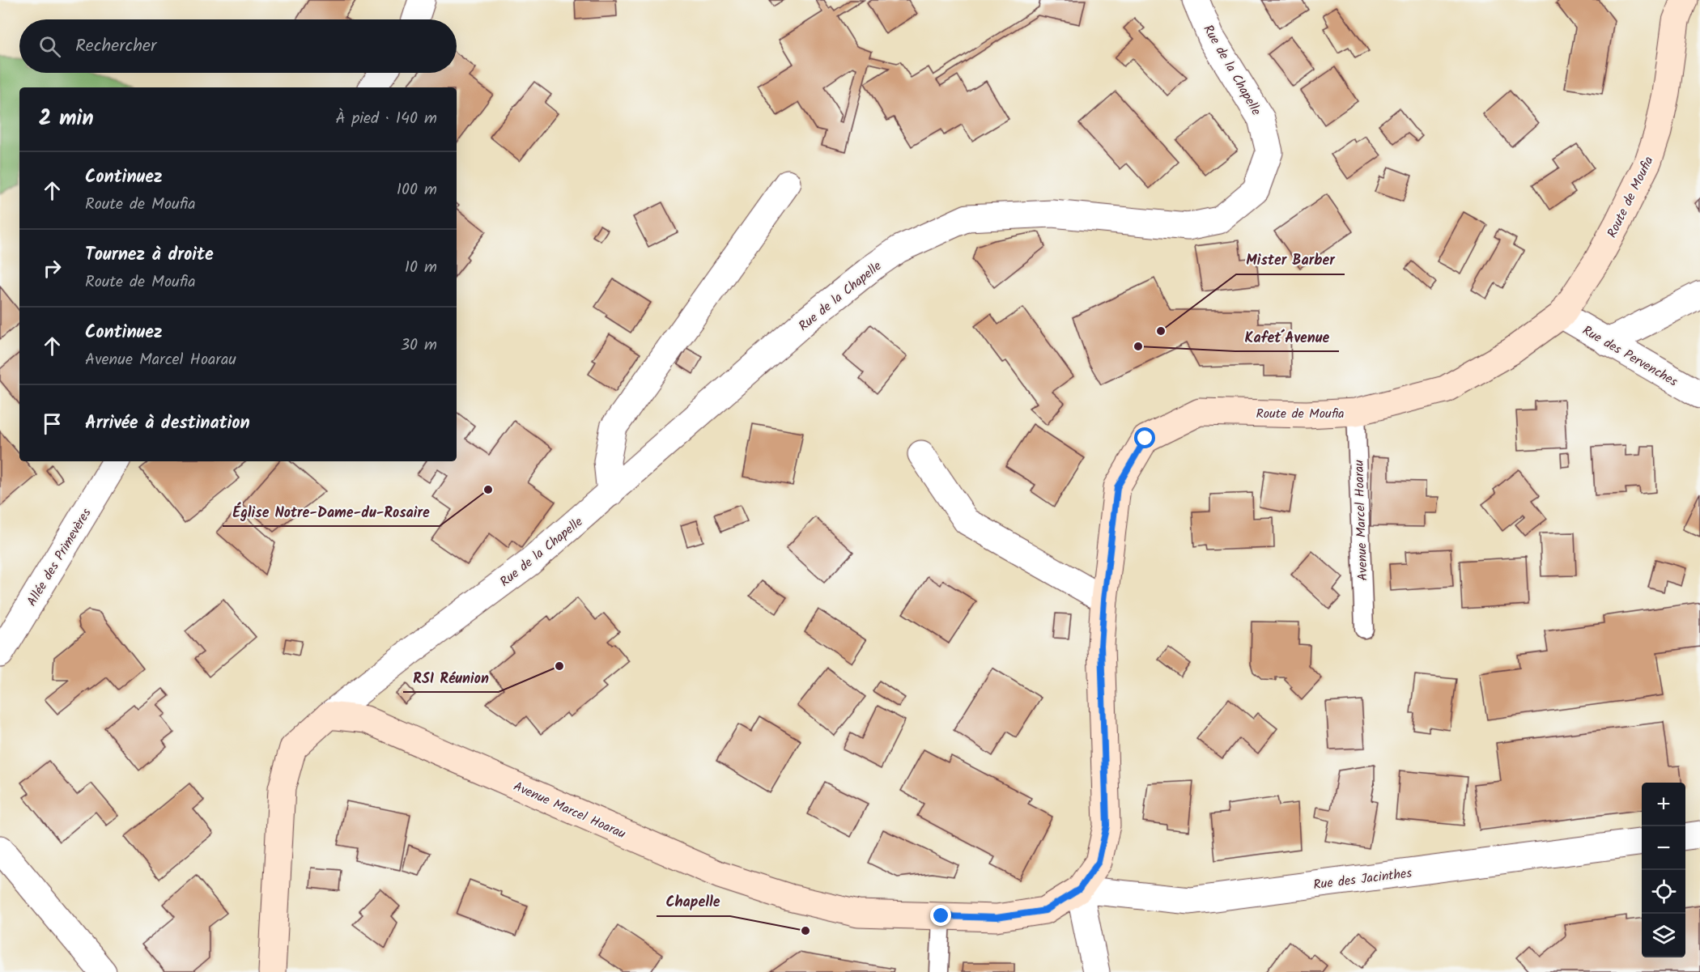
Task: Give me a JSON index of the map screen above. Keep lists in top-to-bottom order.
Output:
{
  "streets": {
    "main road": ["Route de Moufia", "Avenue Marcel Hoarau"],
    "street": [
      "Rue de la Chapelle",
      "Rue des Pervenches",
      "Allée des Primevères",
      "Rue des Jacinthes"
    ]
  },
  "crossings": [
    ["Rue de la Chapelle", "Avenue Marcel Hoarau"],
    ["Route de Moufia", "Rue des Pervenches"],
    ["Route de Moufia", "Avenue Marcel Hoarau"],
    ["Route de Moufia", "Rue des Jacinthes"],
    ["Avenue Marcel Hoarau", "Rue des Jacinthes"]
  ],
  "places": [
    "Mister Barber",
    "Kafet´Avenue",
    "Église Notre-Dame-du-Rosaire",
    "RSI Réunion",
    "Chapelle"
  ],
  "page": {
    "search": "Rechercher",
    "heading": ["2 min", "À pied · 140 m"],
    "list": [
      ["Continuez", "Route de Moufia", "100 m"],
      ["Tournez à droite", "Route de Moufia", "10 m"],
      ["Continuez", "Avenue Marcel Hoarau", "30 m"],
      "Arrivée à destination"
    ],
    "map_buttons": ["+", "−"]
  }
}
